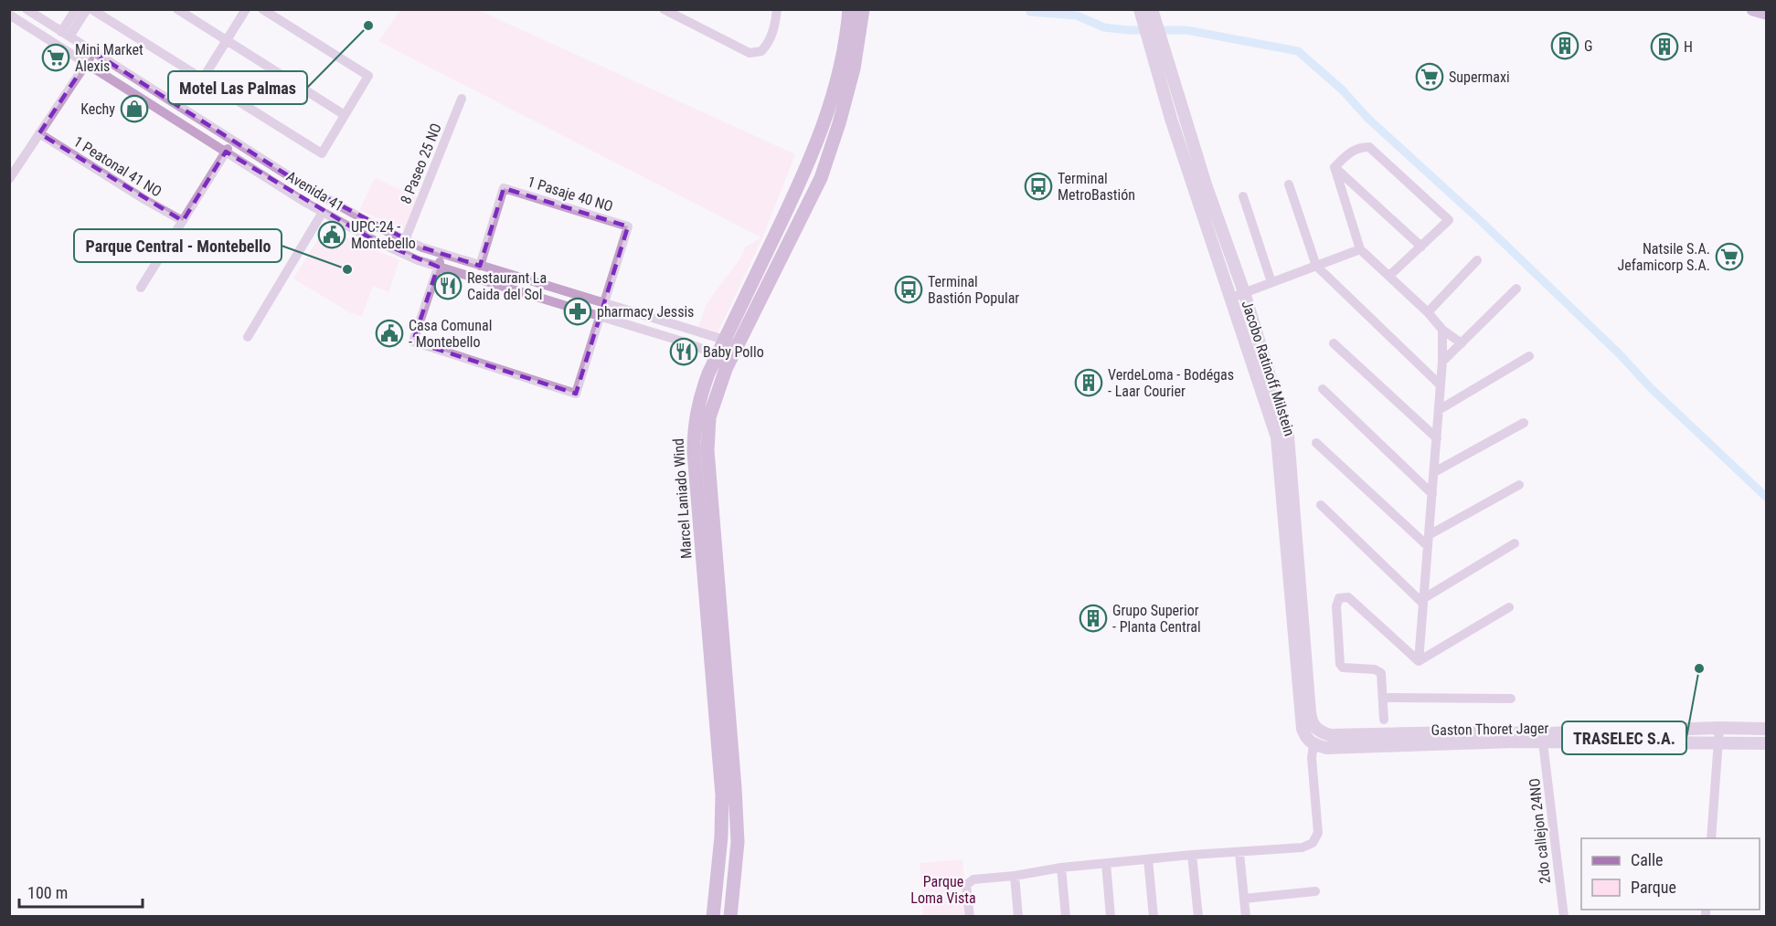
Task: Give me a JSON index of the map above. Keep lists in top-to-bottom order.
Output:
{
  "streets": {
    "main road": ["Marcel Laniado Wind"],
    "street": [
      "8 Paseo 25 NO",
      "1 Peatonal 41 NO",
      "Avenida 41",
      "1 Pasaje 40 NO",
      "Jacobo Ratinoff Milstein",
      "Gaston Thoret Jager",
      "2do callejon 24NO"
    ]
  },
  "crossings": [
    ["8 Paseo 25 NO", "Avenida 41"],
    ["Avenida 41", "1 Pasaje 40 NO"],
    ["Avenida 41", "Marcel Laniado Wind"],
    ["Jacobo Ratinoff Milstein", "Gaston Thoret Jager"],
    ["Gaston Thoret Jager", "2do callejon 24NO"]
  ],
  "parks": ["Parque Loma Vista"],
  "places": {
    "other": ["Motel Las Palmas", "Parque Central - Montebello", "TRASELEC S.A."],
    "building": [
      "G",
      "H",
      "VerdeLoma - Bodégas - Laar Courier",
      "Grupo Superior - Planta Central"
    ],
    "supermarket": ["Mini Market Alexis", "Supermaxi", "Natsile S.A. Jefamicorp S.A."],
    "shop": ["Kechy"],
    "bus stop": ["Terminal MetroBastión", "Terminal Bastión Popular"],
    "public building": ["UPC-24 - Montebello", "Casa Comunal - Montebello"],
    "restaurant": ["Restaurant La Caida del Sol", "Baby Pollo"],
    "pharmacy": ["pharmacy Jessis"]
  },
  "legend": ["Calle", "Parque"],
  "scale_bar": "100 m"
}
